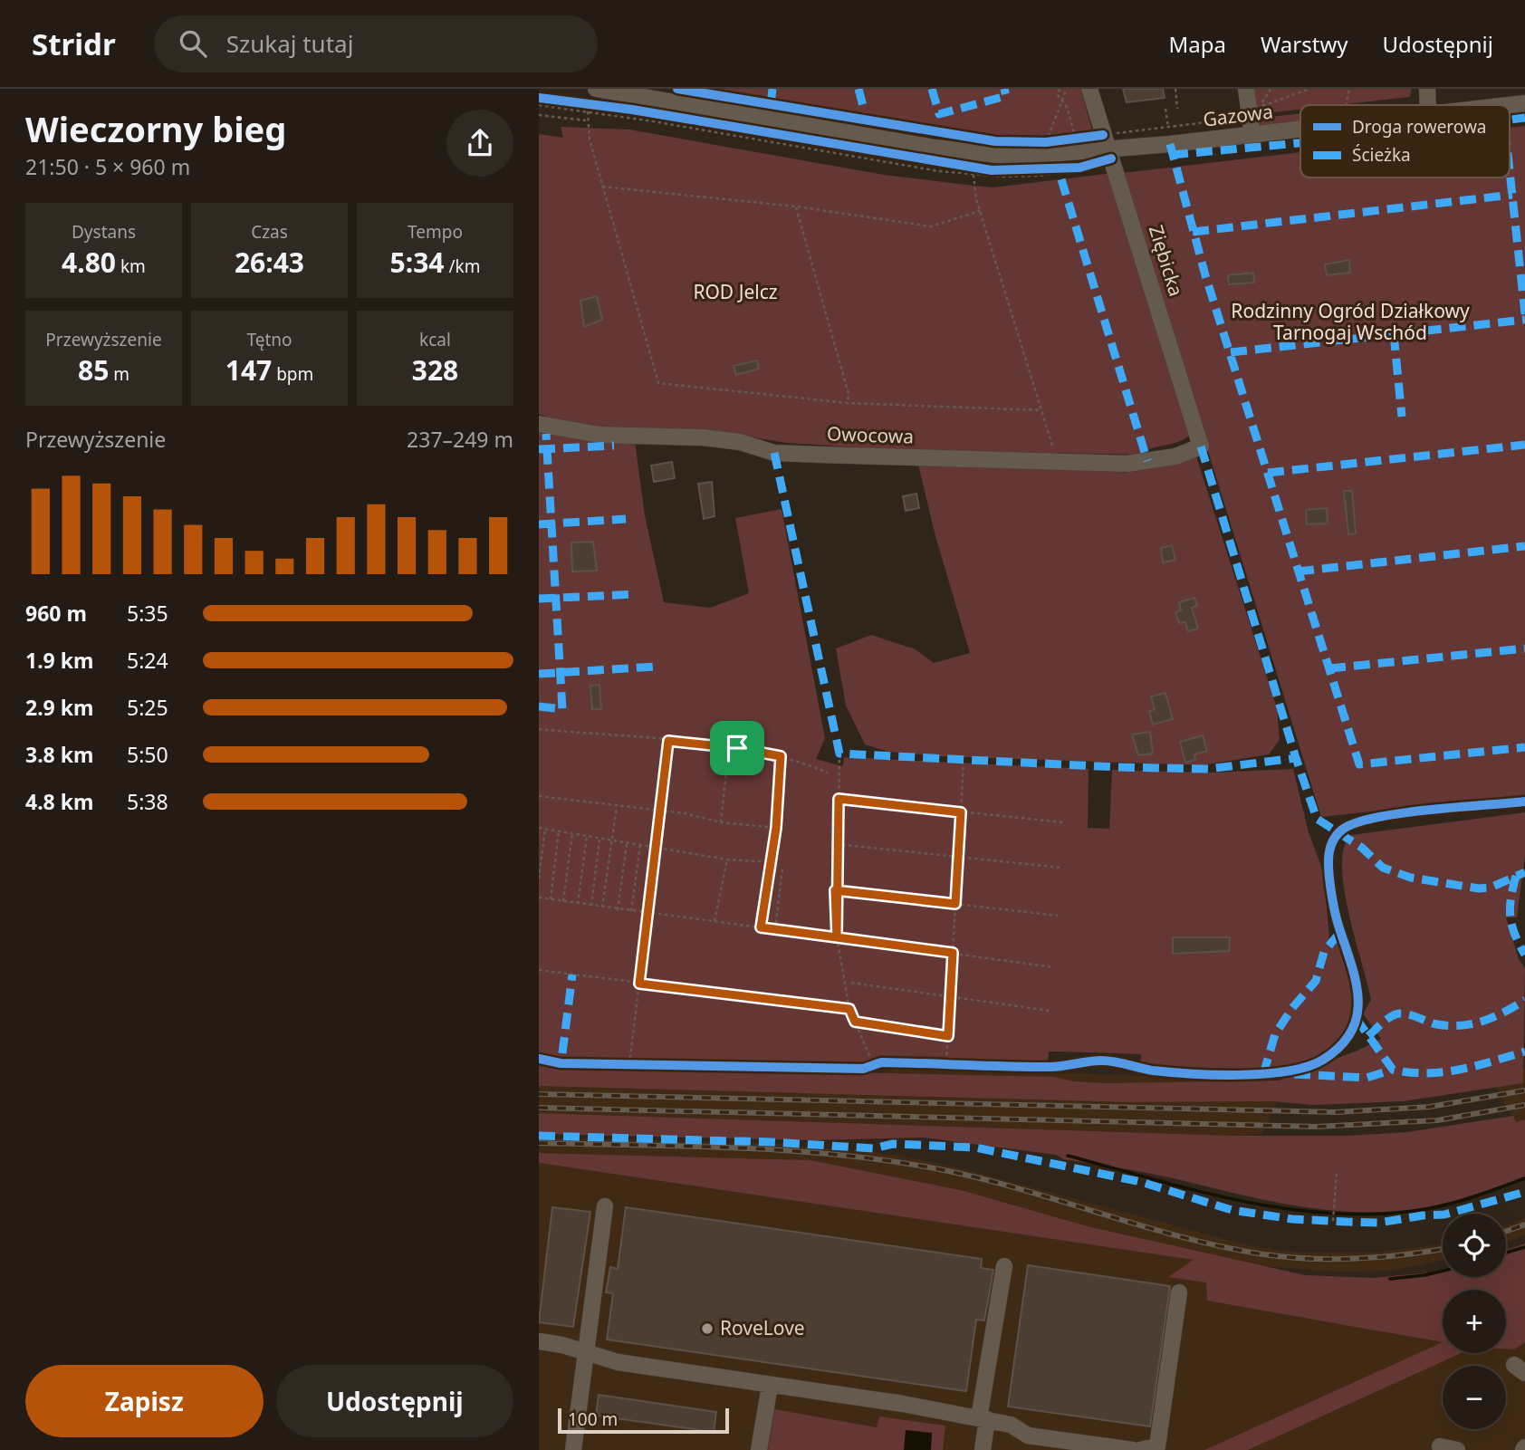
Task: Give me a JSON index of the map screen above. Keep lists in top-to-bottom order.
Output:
{
  "streets": {
    "street": ["Gazowa", "Ziębicka", "Owocowa"]
  },
  "crossings": [
    ["Gazowa", "Ziębicka"],
    ["Ziębicka", "Owocowa"]
  ],
  "parks": ["ROD Jelcz", "Rodzinny Ogród Działkowy Tarnogaj Wschód"],
  "places": ["RoveLove"],
  "legend": ["Droga rowerowa", "Ścieżka"],
  "scale_bar": "100 m",
  "page": {
    "header": "Stridr",
    "search": "Szukaj tutaj",
    "nav": ["Mapa", "Warstwy", "Udostępnij"],
    "heading": ["Wieczorny bieg", "21:50 · 5 × 960 m"],
    "stats": [
      ["Dystans", "4.80 km"],
      ["Czas", "26:43"],
      ["Tempo", "5:34 /km"],
      ["Przewyższenie", "85 m"],
      ["Tętno", "147 bpm"],
      ["kcal", "328"]
    ],
    "chart": ["Przewyższenie", "237–249 m"],
    "list": [
      {
        "name": "960 m",
        "note": "5:35"
      },
      {
        "name": "1.9 km",
        "note": "5:24"
      },
      {
        "name": "2.9 km",
        "note": "5:25"
      },
      {
        "name": "3.8 km",
        "note": "5:50"
      },
      {
        "name": "4.8 km",
        "note": "5:38"
      }
    ],
    "map_buttons": ["+", "−"],
    "buttons": ["Zapisz", "Udostępnij"],
    "scale": "100 m"
  }
}
